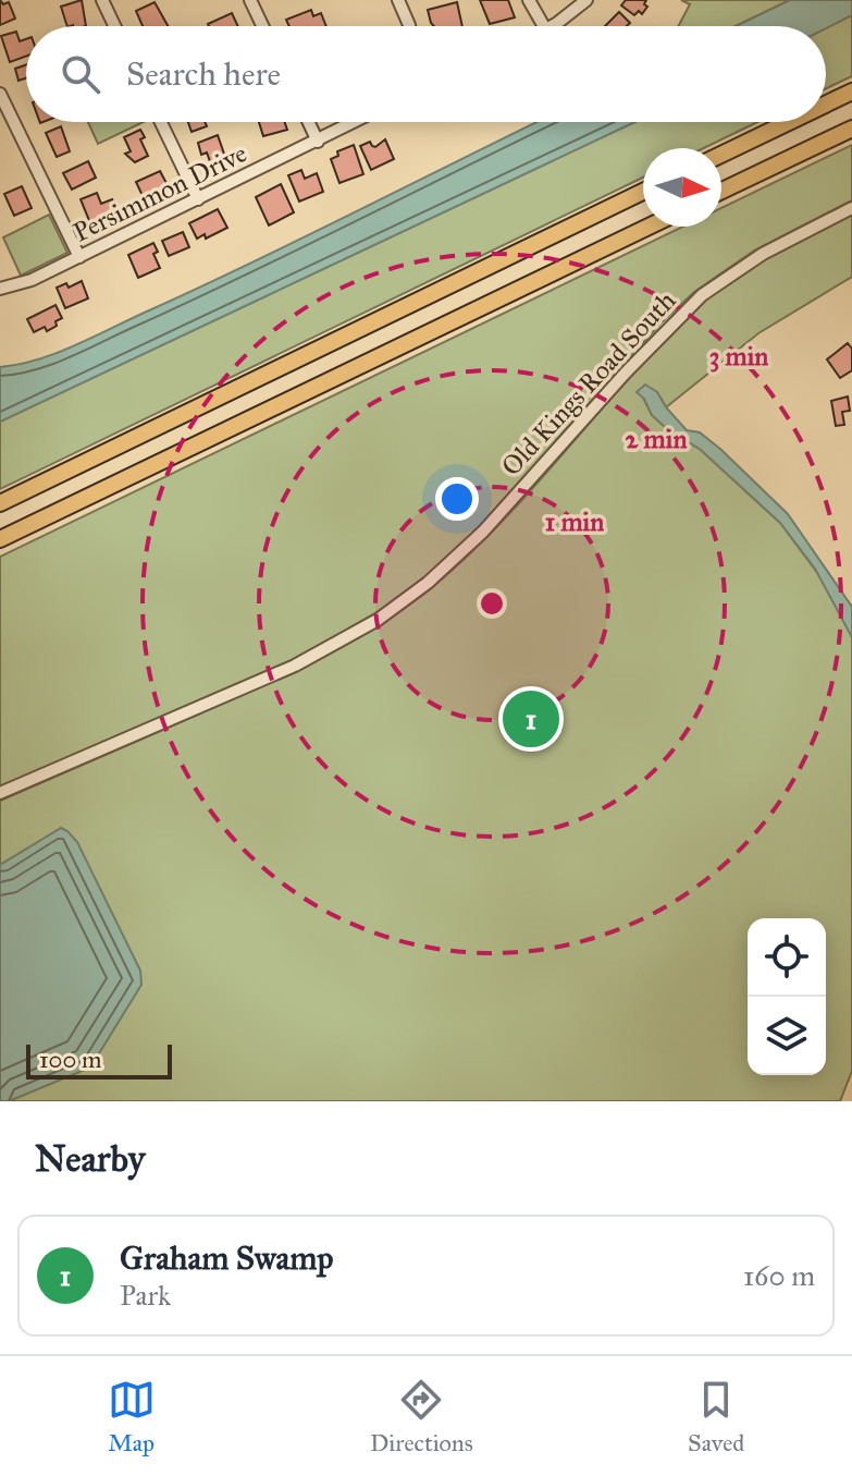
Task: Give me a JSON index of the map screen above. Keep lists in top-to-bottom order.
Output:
{
  "streets": {
    "street": ["Persimmon Drive", "Old Kings Road South"]
  },
  "scale_bar": "100 m",
  "north": "right",
  "page": {
    "search": "Search here",
    "pins": "1",
    "scale": "100 m",
    "heading": "Nearby",
    "list": [
      {
        "mark": "1",
        "name": "Graham Swamp",
        "note": "Park",
        "value": "160 m"
      }
    ],
    "nav": ["Map", "Directions", "Saved"]
  },
  "rings": ["3 min", "2 min", "1 min"]
}
